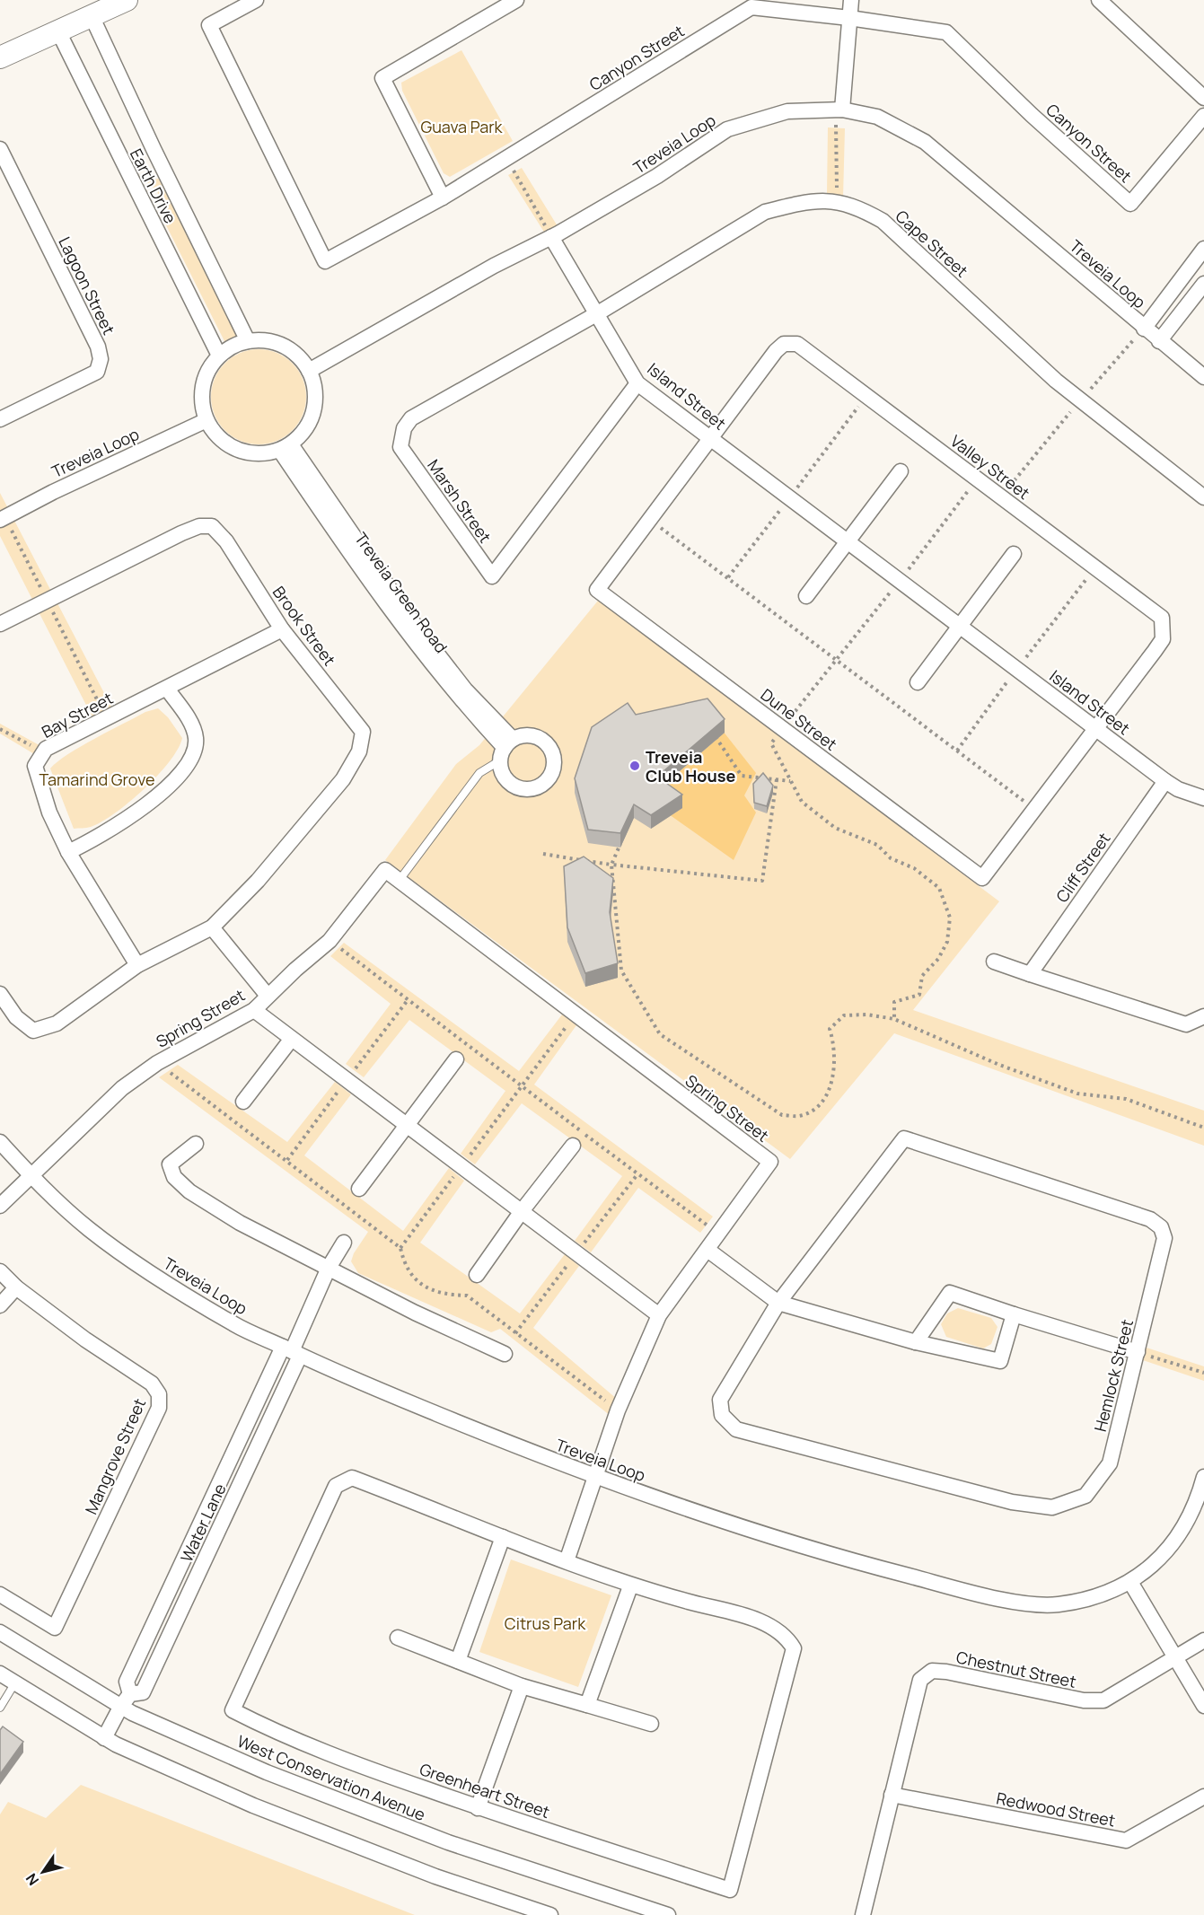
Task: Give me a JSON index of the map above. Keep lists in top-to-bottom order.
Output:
{
  "streets": {
    "street": [
      "Canyon Street",
      "Treveia Loop",
      "Earth Drive",
      "Cape Street",
      "Lagoon Street",
      "Island Street",
      "Valley Street",
      "Marsh Street",
      "Treveia Green Road",
      "Brook Street",
      "Bay Street",
      "Dune Street",
      "Cliff Street",
      "Spring Street",
      "Hemlock Street",
      "Mangrove Street",
      "Water Lane",
      "Chestnut Street",
      "West Conservation Avenue",
      "Greenheart Street",
      "Redwood Street"
    ]
  },
  "crossings": [
    ["Treveia Loop", "Earth Drive"],
    ["Treveia Loop", "Island Street"],
    ["Treveia Loop", "Treveia Green Road"],
    ["Treveia Loop", "Spring Street"],
    ["Treveia Loop", "Water Lane"],
    ["Earth Drive", "Treveia Green Road"],
    ["Cape Street", "Island Street"],
    ["Cape Street", "Marsh Street"],
    ["Island Street", "Valley Street"],
    ["Island Street", "Marsh Street"],
    ["Island Street", "Dune Street"],
    ["Island Street", "Cliff Street"],
    ["Valley Street", "Dune Street"],
    ["Treveia Green Road", "Spring Street"],
    ["Brook Street", "Bay Street"],
    ["Water Lane", "West Conservation Avenue"],
    ["Chestnut Street", "Redwood Street"]
  ],
  "parks": ["Guava Park", "Tamarind Grove", "Citrus Park"],
  "places": ["Treveia Club House"],
  "north": "bottom left"
}
